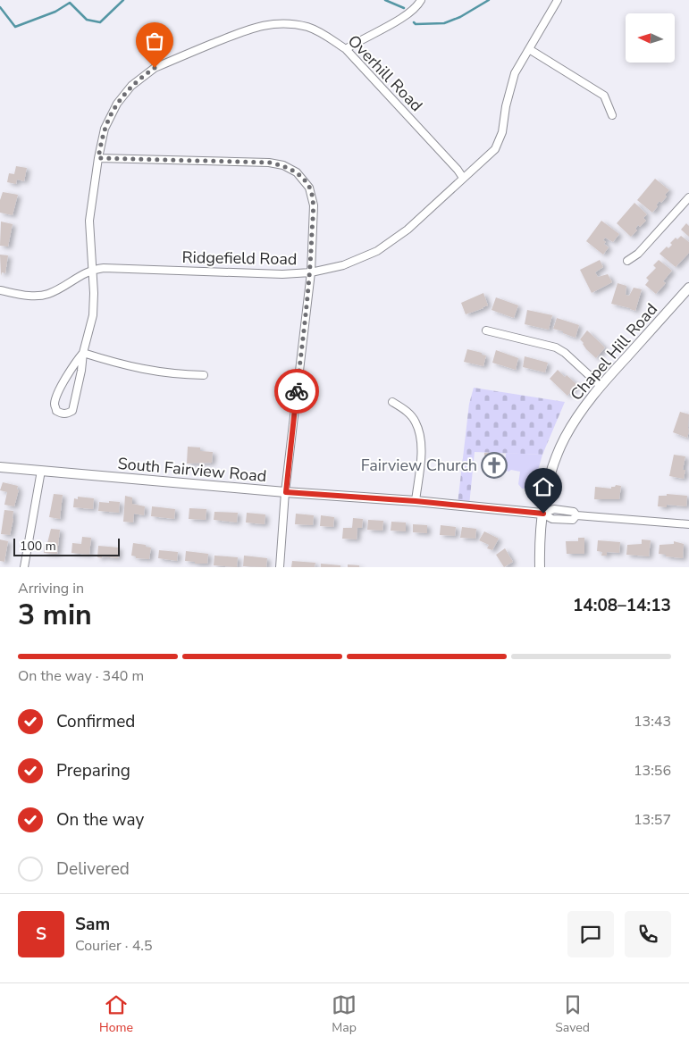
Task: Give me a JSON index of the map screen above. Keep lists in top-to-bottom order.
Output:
{
  "streets": {
    "street": [
      "Overhill Road",
      "Ridgefield Road",
      "Chapel Hill Road",
      "South Fairview Road"
    ]
  },
  "crossings": [
    ["Overhill Road", "Ridgefield Road"],
    ["Chapel Hill Road", "South Fairview Road"]
  ],
  "places": {
    "church": ["Fairview Church"]
  },
  "scale_bar": "100 m",
  "north": "left",
  "page": {
    "scale": "100 m",
    "heading": ["3 min", "Arriving in", "14:08–14:13"],
    "panel": ["Sam", "Courier · 4.5"],
    "bar": "On the way · 340 m",
    "list": [
      ["Confirmed", "13:43"],
      ["Preparing", "13:56"],
      ["On the way", "13:57"],
      "Delivered"
    ],
    "round": "S",
    "tabs": ["Home", "Map", "Saved"]
  }
}
